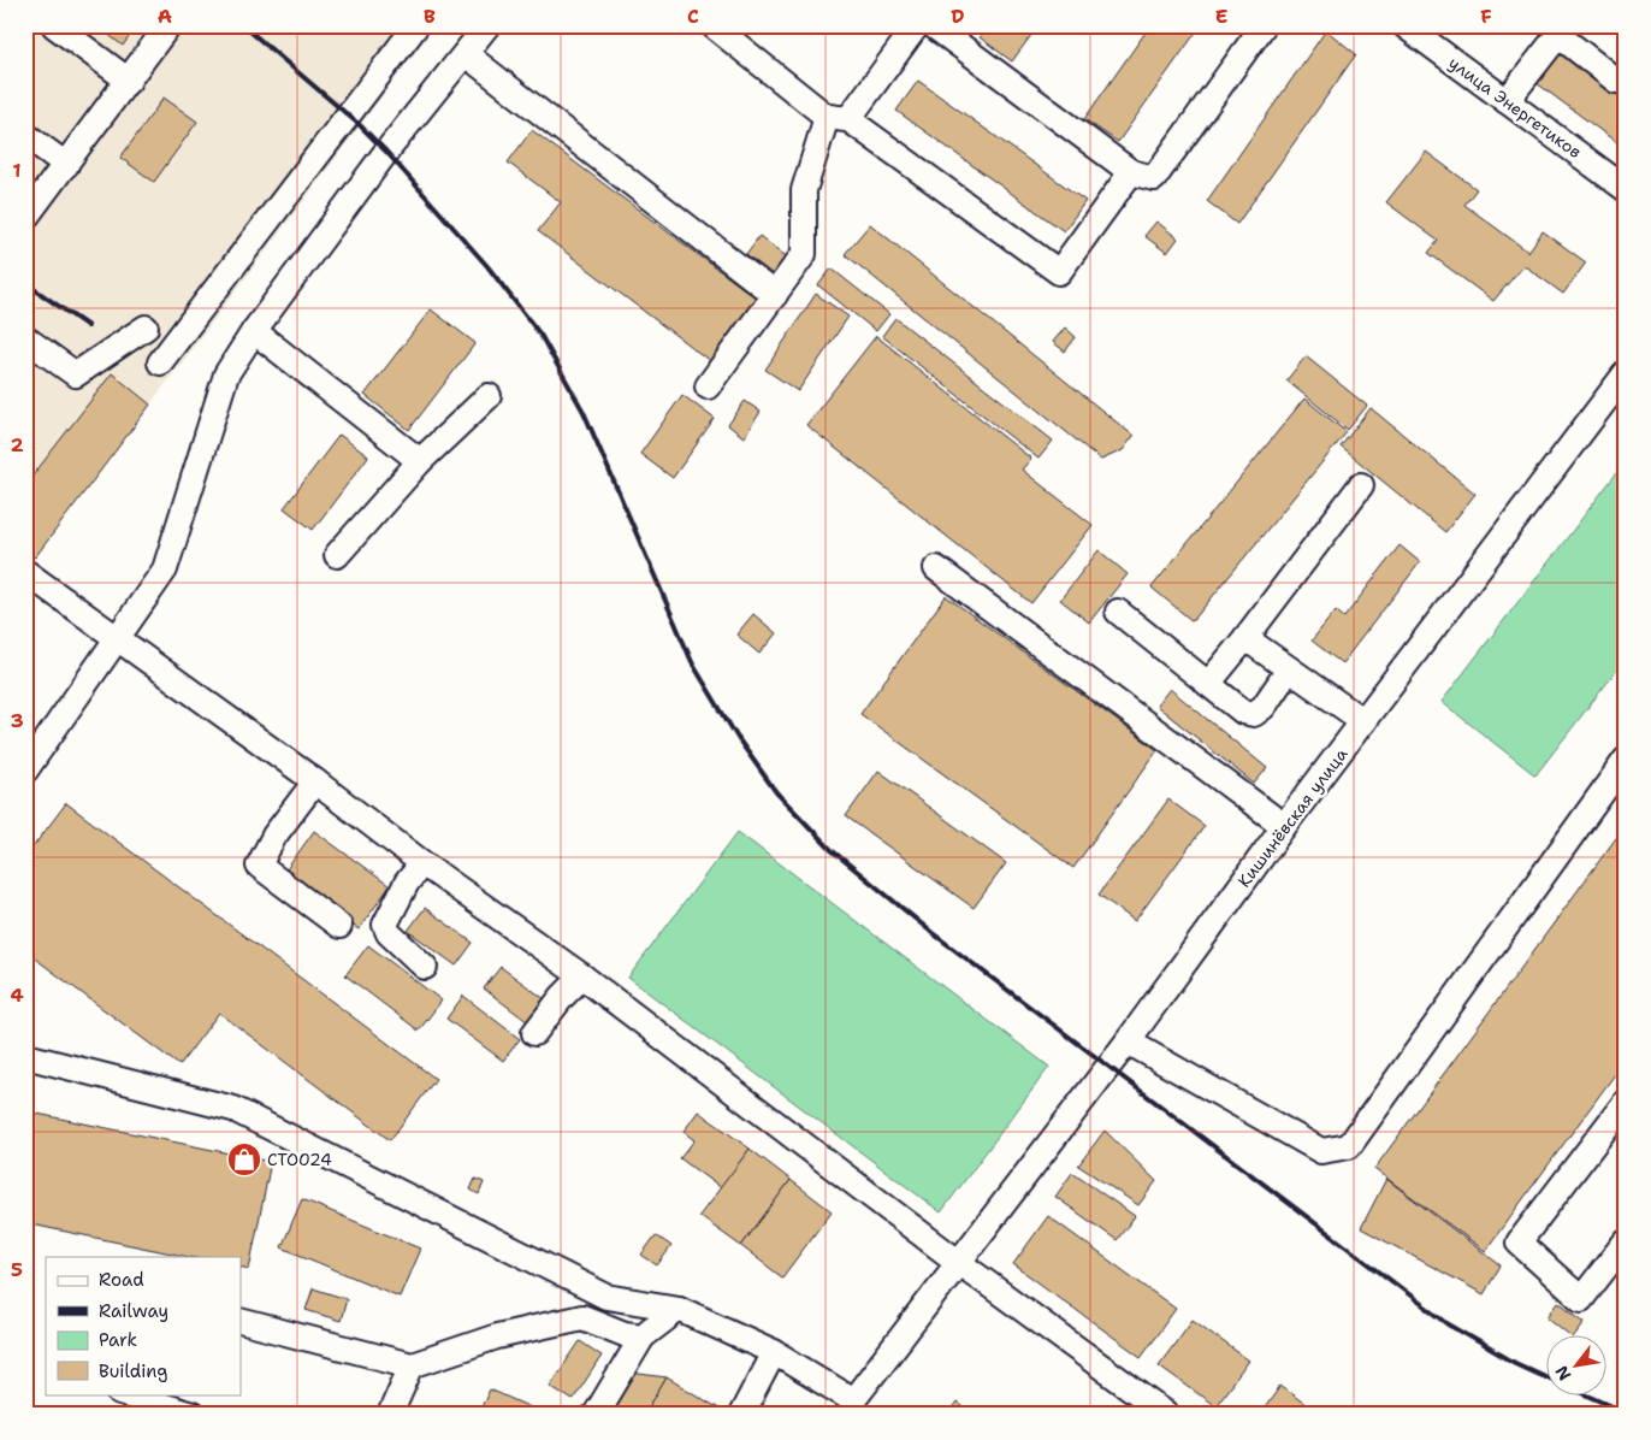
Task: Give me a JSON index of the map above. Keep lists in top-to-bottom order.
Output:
{
  "streets": {
    "street": ["улица Энергетиков", "Кишинёвская улица"]
  },
  "places": {
    "shop": ["СТО024"]
  },
  "legend": [
    "Road",
    "Railway",
    "Park",
    "Building"
  ],
  "north": "bottom left",
  "grid": {
    "columns": [
      "A",
      "B",
      "C",
      "D",
      "E",
      "F"
    ],
    "rows": [
      "1",
      "2",
      "3",
      "4",
      "5"
    ]
  }
}
